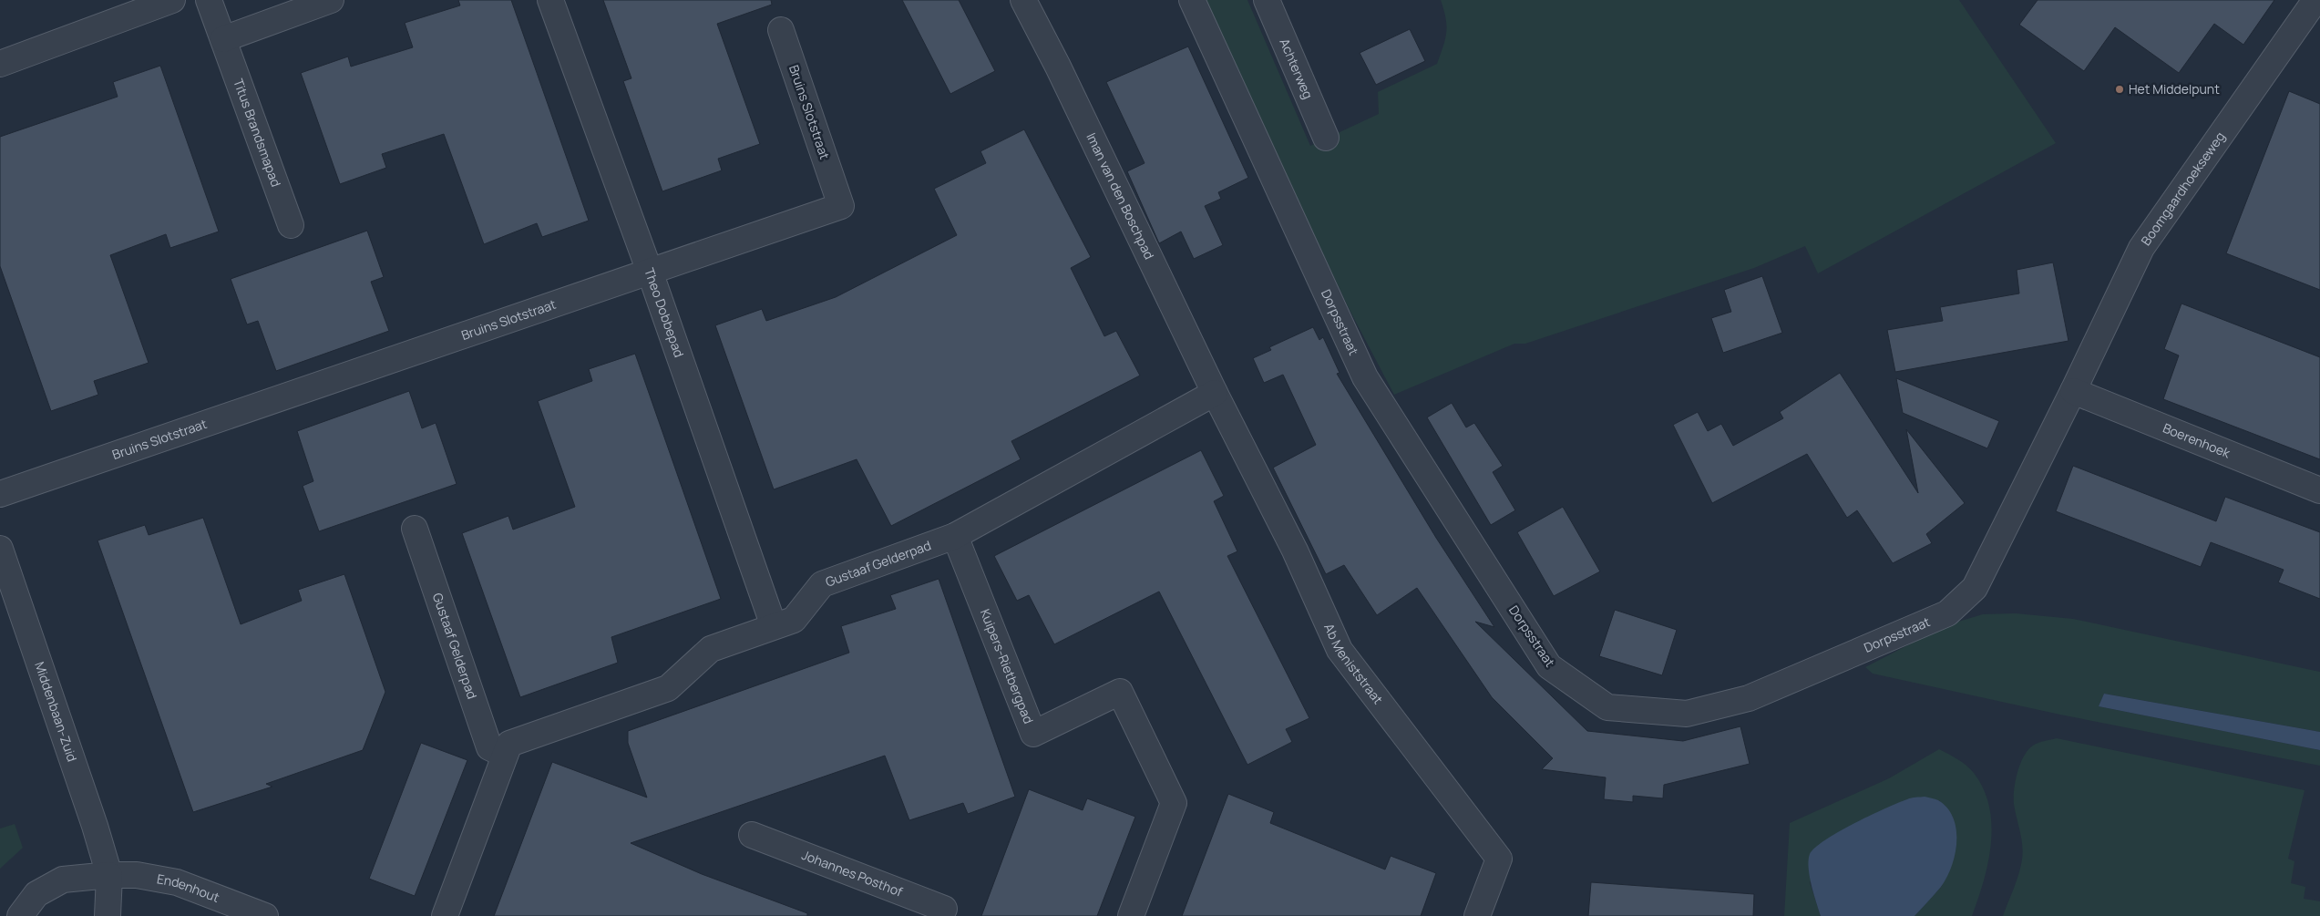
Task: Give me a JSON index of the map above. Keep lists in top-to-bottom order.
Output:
{
  "streets": {
    "street": [
      "Achterweg",
      "Bruins Slotstraat",
      "Titus Brandsmapad",
      "Boomgaardhoekseweg",
      "Iman van den Boschpad",
      "Theo Dobbepad",
      "Dorpsstraat",
      "Boerenhoek",
      "Gustaaf Gelderpad",
      "Ab Meniststraat",
      "Kuipers-Rietbergpad",
      "Middenbaan-Zuid",
      "Johannes Posthof",
      "Endenhout"
    ]
  },
  "crossings": [
    ["Bruins Slotstraat", "Theo Dobbepad"],
    ["Boomgaardhoekseweg", "Dorpsstraat"],
    ["Boomgaardhoekseweg", "Boerenhoek"],
    ["Iman van den Boschpad", "Gustaaf Gelderpad"],
    ["Iman van den Boschpad", "Ab Meniststraat"],
    ["Theo Dobbepad", "Gustaaf Gelderpad"],
    ["Dorpsstraat", "Boerenhoek"],
    ["Gustaaf Gelderpad", "Ab Meniststraat"],
    ["Gustaaf Gelderpad", "Kuipers-Rietbergpad"],
    ["Middenbaan-Zuid", "Endenhout"]
  ],
  "places": ["Het Middelpunt"]
}
